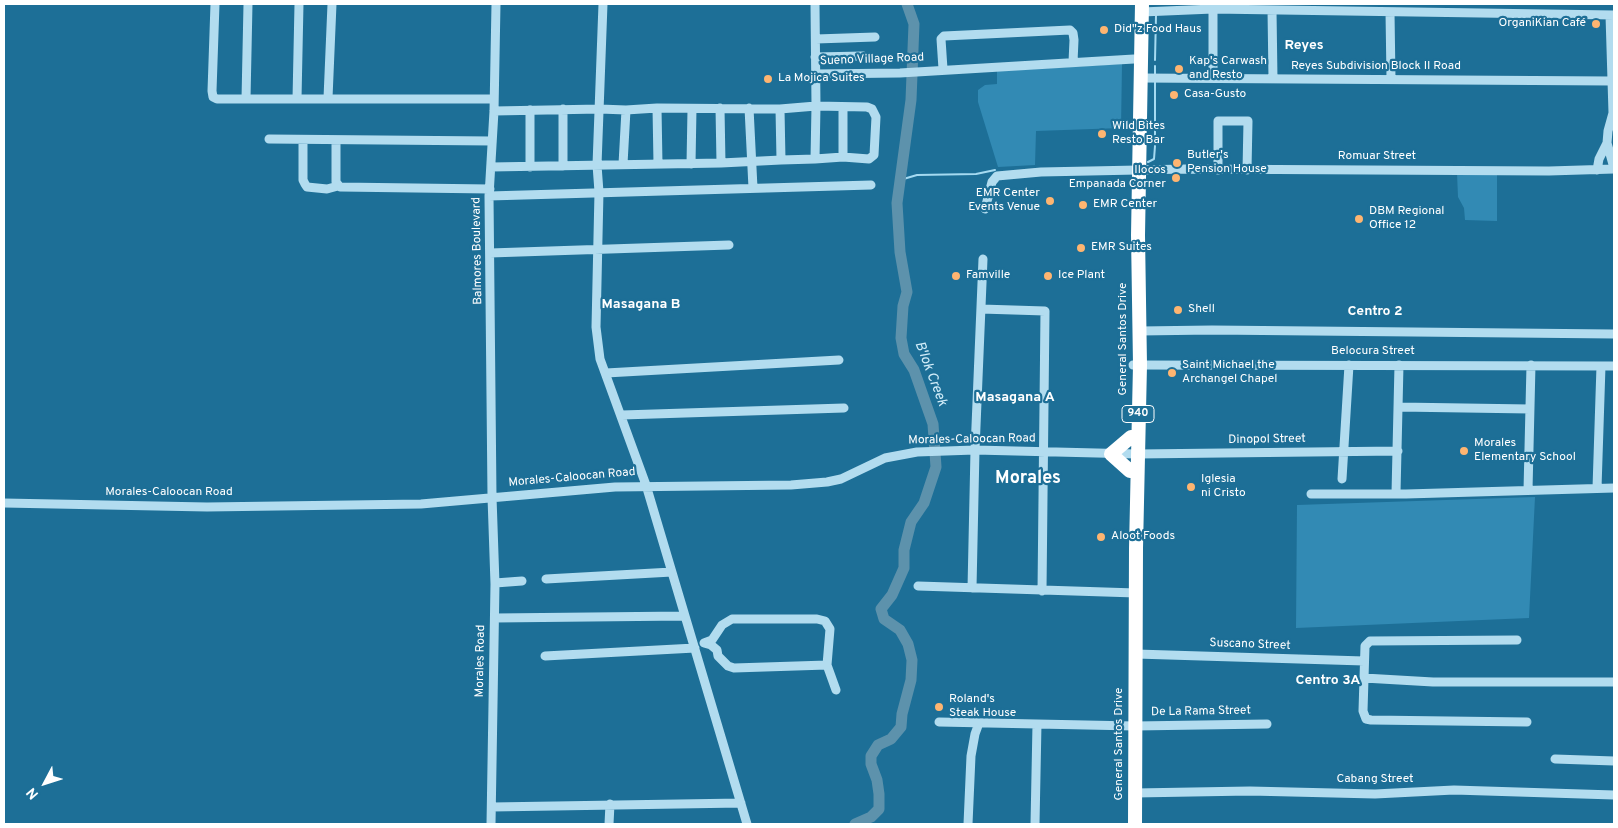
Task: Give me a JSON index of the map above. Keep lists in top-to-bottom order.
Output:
{
  "streets": {
    "highway": ["General Santos Drive", "940"],
    "street": [
      "Sueno Village Road",
      "Reyes Subdivision Block II Road",
      "Romuar Street",
      "Balmores Boulevard",
      "Belocura Street",
      "Morales-Caloocan Road",
      "Dinopol Street",
      "Suscano Street",
      "Morales Road",
      "De La Rama Street",
      "Cabang Street"
    ]
  },
  "crossings": [
    ["Sueno Village Road", "General Santos Drive"],
    ["Reyes Subdivision Block II Road", "General Santos Drive"],
    ["Romuar Street", "General Santos Drive"],
    ["Balmores Boulevard", "Morales-Caloocan Road"],
    ["Balmores Boulevard", "Morales Road"],
    ["General Santos Drive", "Belocura Street"],
    ["General Santos Drive", "Morales-Caloocan Road"],
    ["General Santos Drive", "Dinopol Street"],
    ["General Santos Drive", "Suscano Street"],
    ["General Santos Drive", "De La Rama Street"],
    ["General Santos Drive", "Cabang Street"],
    ["Morales-Caloocan Road", "Dinopol Street"],
    ["Morales-Caloocan Road", "Morales Road"]
  ],
  "districts": [
    "Reyes",
    "Masagana B",
    "Centro 2",
    "Masagana A",
    "Morales",
    "Centro 3A"
  ],
  "water": ["B'lok Creek"],
  "places": [
    "OrganiKian Café",
    "Did\"z Food Haus",
    "Kap's Carwash and Resto",
    "La Mojica Suites",
    "Casa-Gusto",
    "Wild Bites Resto Bar",
    "Butler's Pension House",
    "Ilocos Empanada Corner",
    "EMR Center Events Venue",
    "EMR Center",
    "DBM Regional Office 12",
    "EMR Suites",
    "Famville",
    "Ice Plant",
    "Shell",
    "Saint Michael the Archangel Chapel",
    "Morales Elementary School",
    "Iglesia ni Cristo",
    "Aloot Foods",
    "Roland's Steak House"
  ],
  "north": "bottom left"
}
